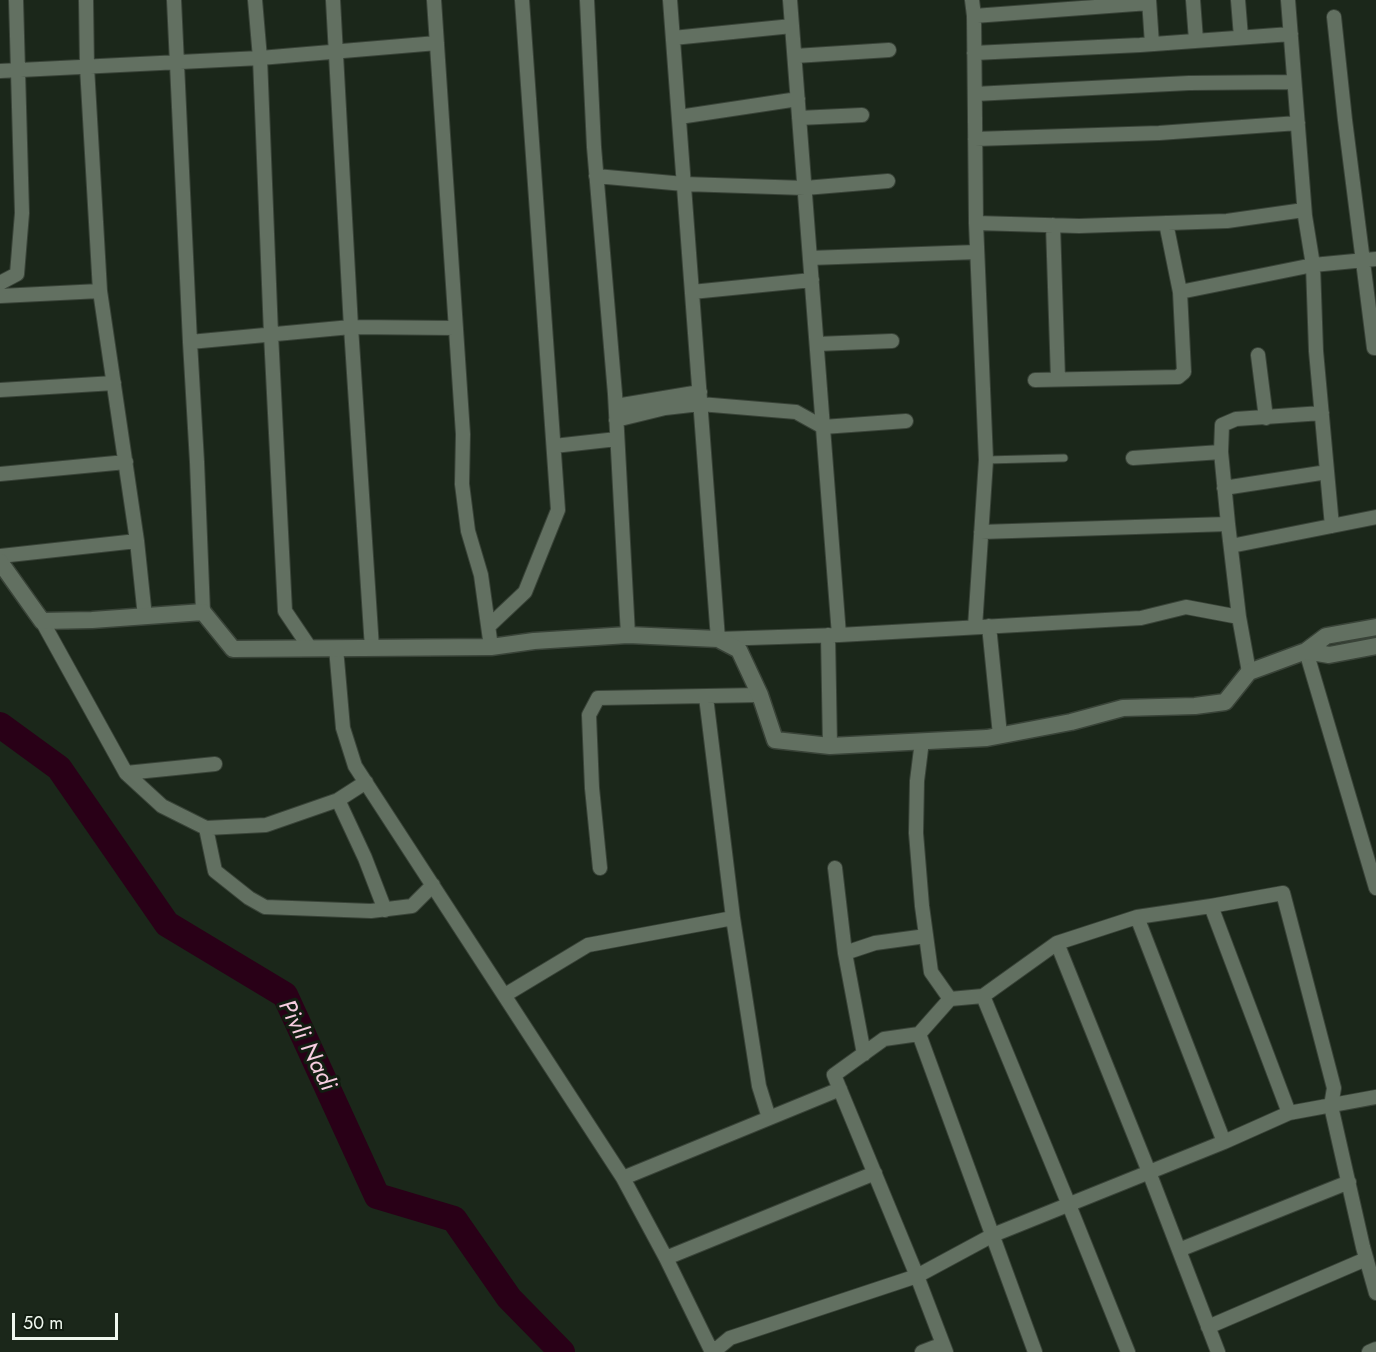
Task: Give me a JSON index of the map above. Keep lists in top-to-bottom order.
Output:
{
  "water": ["Pivli Nadi"],
  "scale_bar": "50 m"
}
